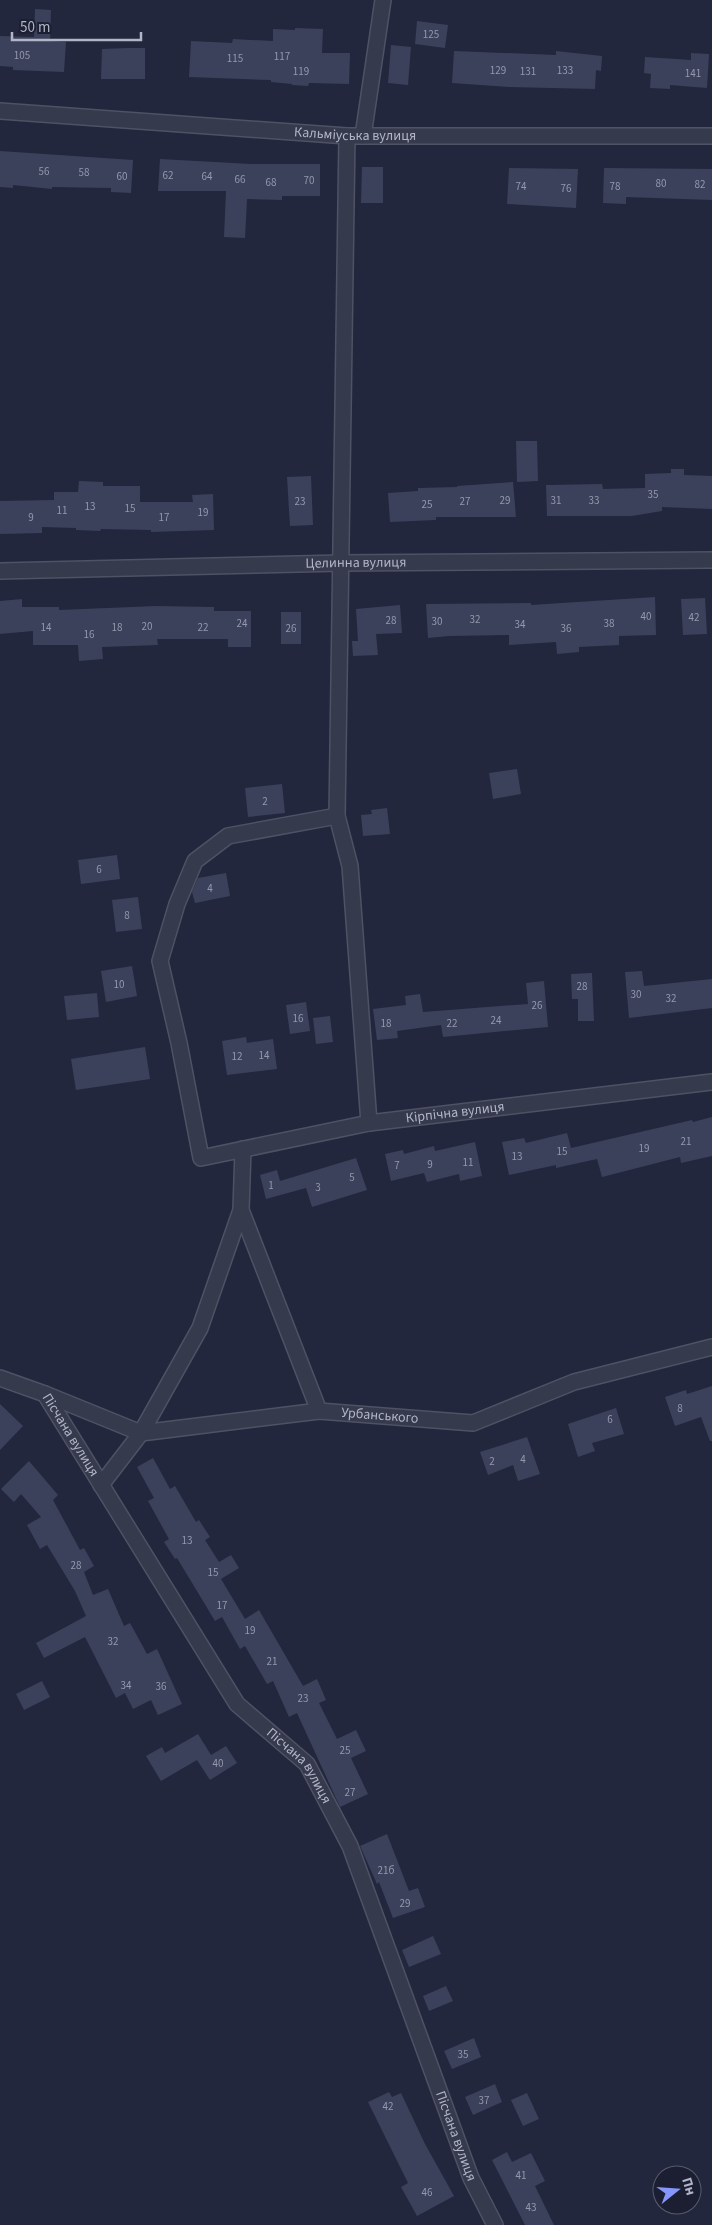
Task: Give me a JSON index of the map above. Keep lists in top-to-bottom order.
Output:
{
  "streets": {
    "street": [
      "Кальміуська вулиця",
      "Целинна вулиця",
      "Кiрпiчна вулиця",
      "Урбанського",
      "Пiсчана вулиця"
    ]
  },
  "crossings": [
    ["Урбанського", "Пiсчана вулиця"]
  ],
  "house_numbers": [
    "125",
    "105",
    "117",
    "115",
    "129",
    "133",
    "119",
    "131",
    "141",
    "56",
    "58",
    "62",
    "60",
    "64",
    "66",
    "70",
    "68",
    "80",
    "82",
    "74",
    "78",
    "76",
    "35",
    "29",
    "31",
    "33",
    "23",
    "27",
    "25",
    "13",
    "15",
    "11",
    "19",
    "9",
    "17",
    "40",
    "42",
    "32",
    "28",
    "30",
    "24",
    "38",
    "34",
    "20",
    "14",
    "18",
    "22",
    "26",
    "36",
    "16",
    "2",
    "6",
    "4",
    "8",
    "10",
    "28",
    "30",
    "32",
    "26",
    "16",
    "24",
    "18",
    "22",
    "14",
    "12",
    "21",
    "19",
    "15",
    "13",
    "11",
    "9",
    "7",
    "5",
    "1",
    "3",
    "8",
    "6",
    "4",
    "2",
    "13",
    "28",
    "15",
    "17",
    "19",
    "32",
    "21",
    "34",
    "36",
    "23",
    "25",
    "40",
    "27",
    "21б",
    "29",
    "35",
    "37",
    "42",
    "41",
    "46",
    "43"
  ],
  "scale_bar": "50 m",
  "north": "right"
}
